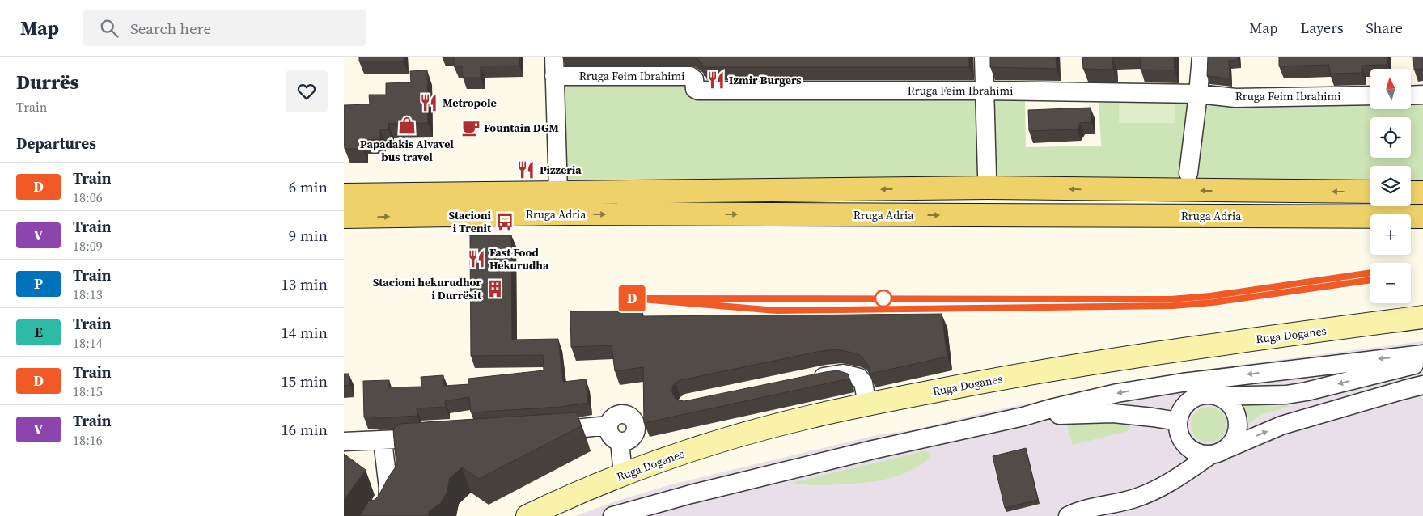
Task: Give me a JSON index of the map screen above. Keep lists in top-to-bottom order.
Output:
{
  "streets": {
    "main road": ["Rruga Adria", "Ruga Doganes"],
    "street": ["Rruga Feim Ibrahimi"]
  },
  "places": {
    "restaurant": [
      "Izmir Burgers",
      "Metropole",
      "Pizzeria",
      "Fast Food Hekurudha"
    ],
    "shop": ["Papadakis Alvavel bus travel"],
    "cafe": ["Fountain DGM"],
    "bus stop": ["Stacioni i Trenit"],
    "building": ["Stacioni hekurudhor i Durrësit"]
  },
  "north": "top",
  "page": {
    "header": "Map",
    "search": "Search here",
    "nav": ["Map", "Layers", "Share"],
    "heading": [
      ["Durrës", "Train"],
      "Departures"
    ],
    "on_map": "D",
    "map_buttons": ["+", "−"],
    "list": [
      {
        "mark": "D",
        "name": "Train",
        "note": "18:06",
        "value": "6 min"
      },
      {
        "mark": "V",
        "name": "Train",
        "note": "18:09",
        "value": "9 min"
      },
      {
        "mark": "P",
        "name": "Train",
        "note": "18:13",
        "value": "13 min"
      },
      {
        "mark": "E",
        "name": "Train",
        "note": "18:14",
        "value": "14 min"
      },
      {
        "mark": "D",
        "name": "Train",
        "note": "18:15",
        "value": "15 min"
      },
      {
        "mark": "V",
        "name": "Train",
        "note": "18:16",
        "value": "16 min"
      }
    ]
  }
}
